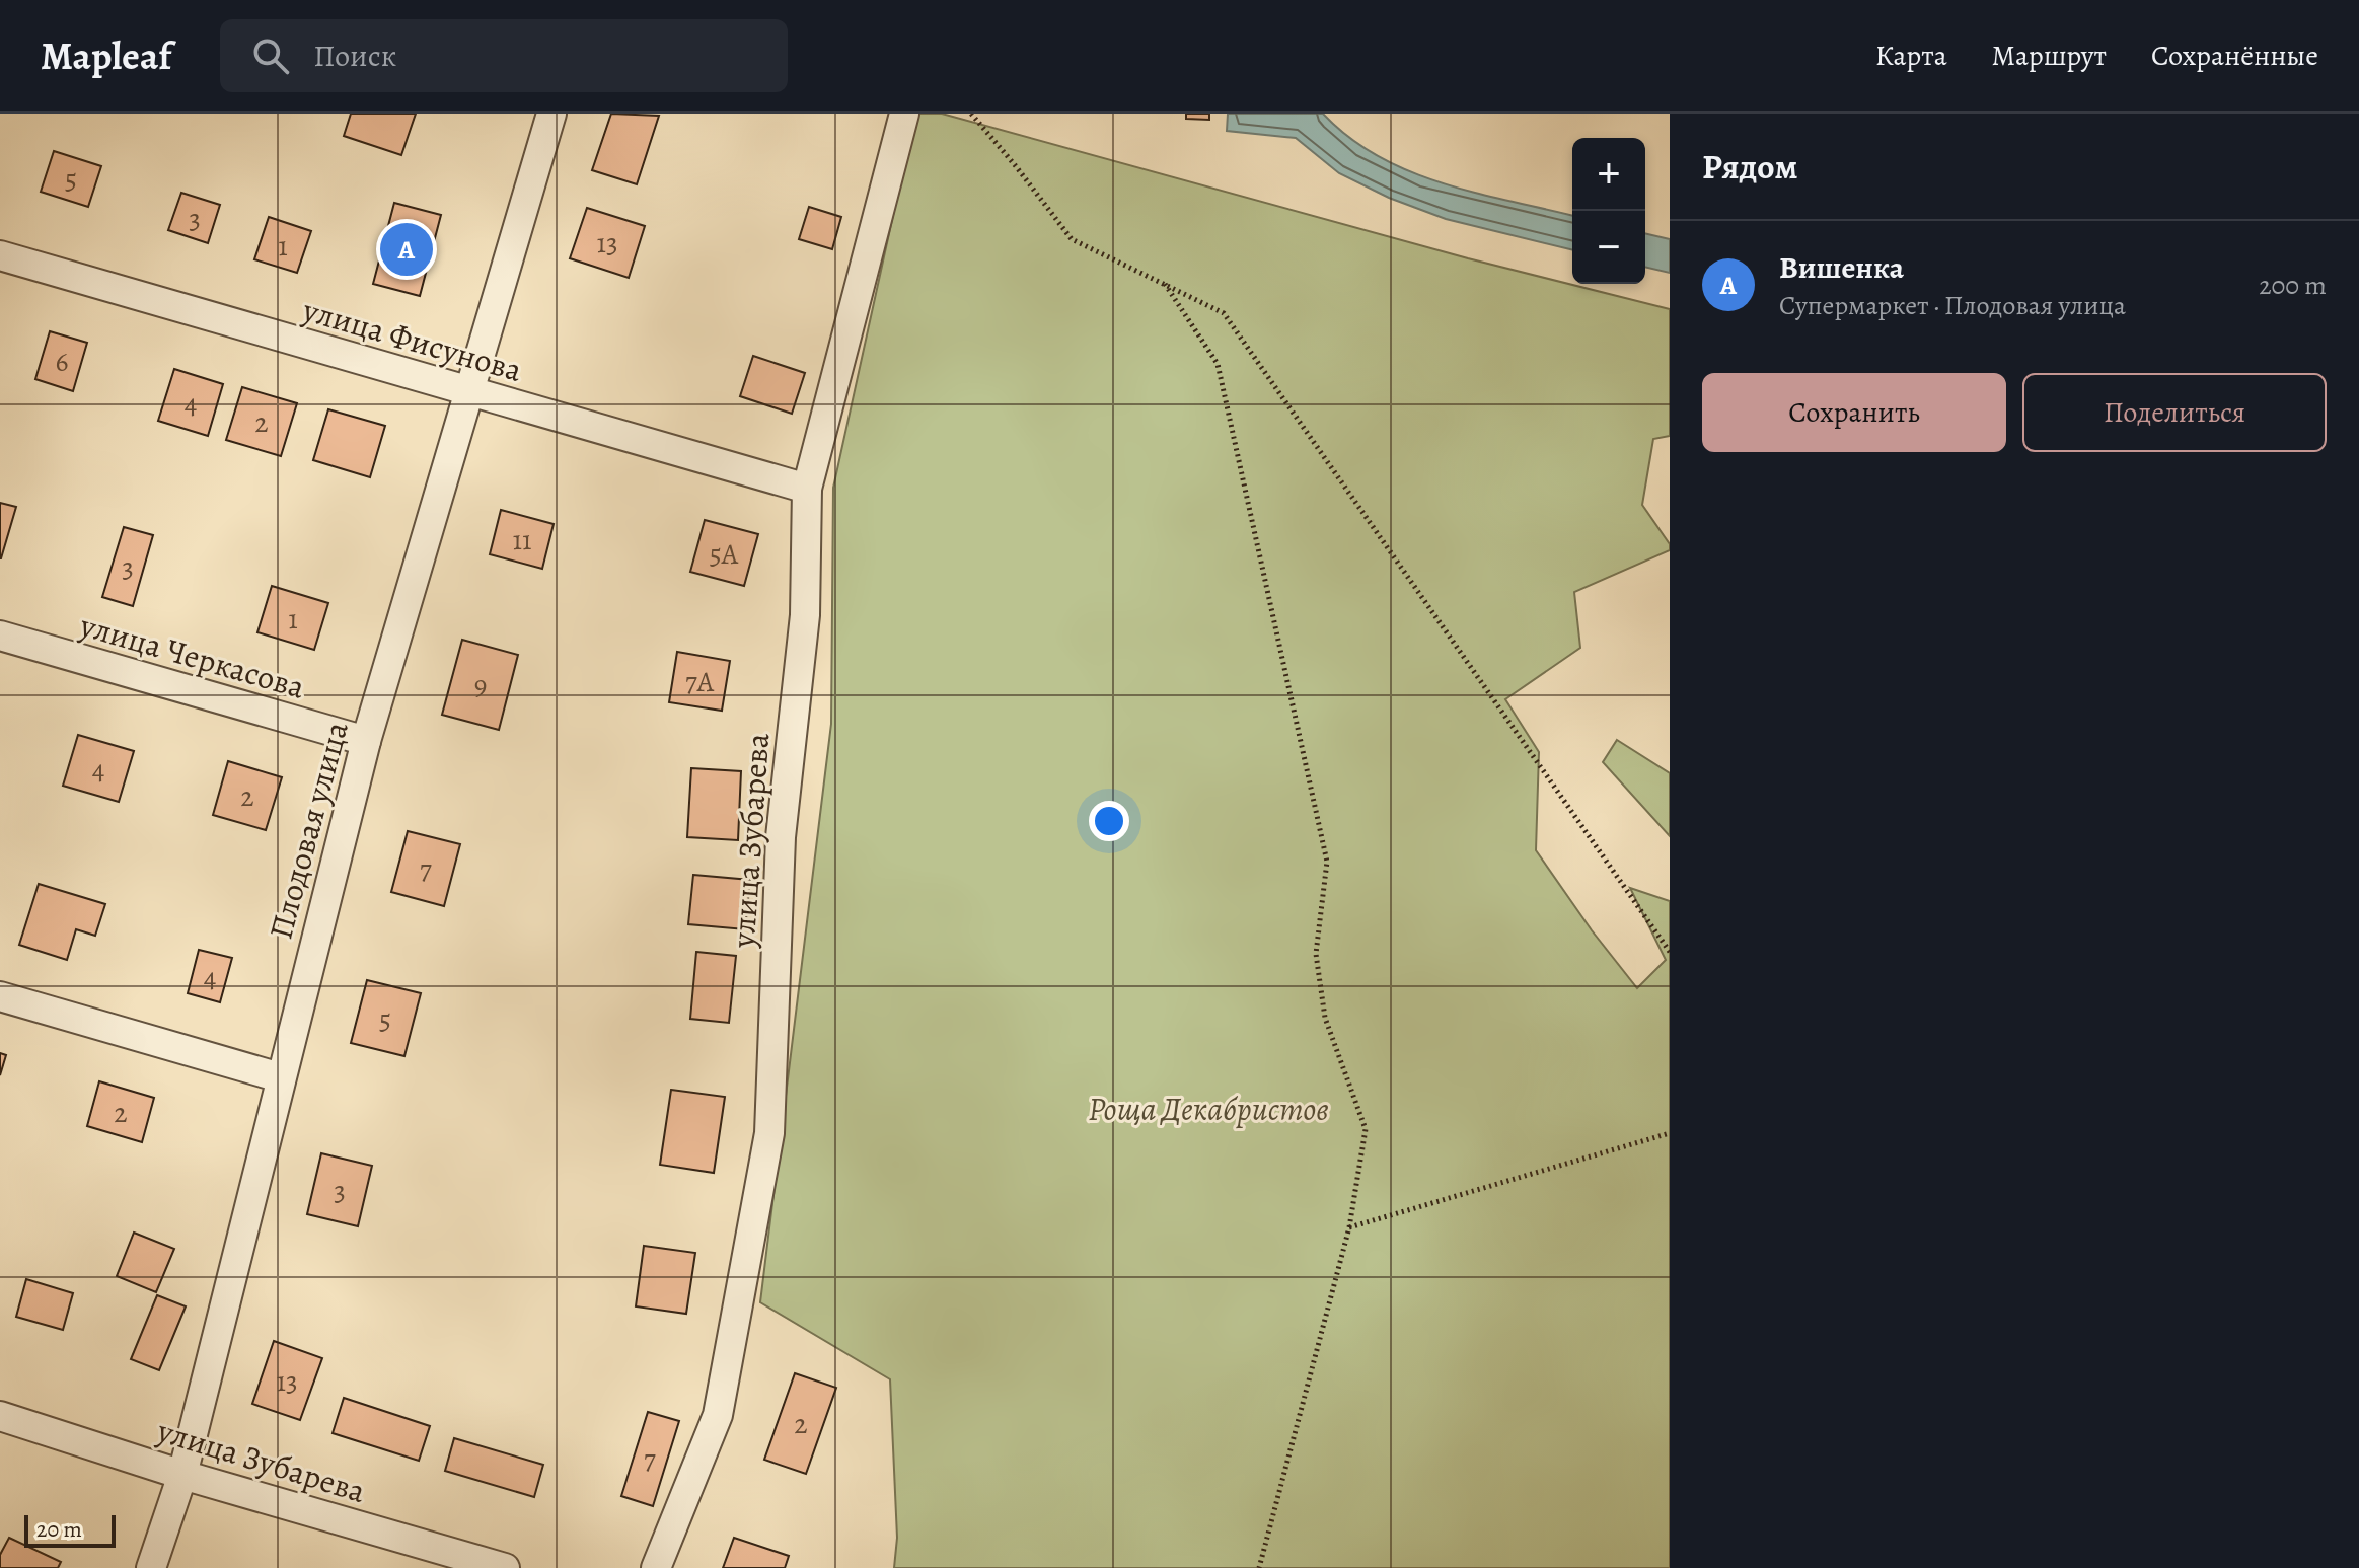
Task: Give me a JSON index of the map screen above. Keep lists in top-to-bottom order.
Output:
{
  "streets": {
    "street": [
      "улица Фисунова",
      "улица Черкасова",
      "Плодовая улица",
      "улица Зубарева"
    ]
  },
  "crossings": [
    ["улица Фисунова", "Плодовая улица"],
    ["улица Фисунова", "улица Зубарева"],
    ["улица Черкасова", "Плодовая улица"],
    ["Плодовая улица", "улица Зубарева"]
  ],
  "parks": ["Роща Декабристов"],
  "house_numbers": [
    "5",
    "3",
    "13",
    "1",
    "6",
    "4",
    "2",
    "11",
    "5А",
    "3",
    "1",
    "7А",
    "9",
    "4",
    "2",
    "7",
    "4",
    "5",
    "2",
    "3",
    "13",
    "2",
    "7"
  ],
  "scale_bar": "20 m",
  "page": {
    "header": "Mapleaf",
    "search": "Поиск",
    "nav": ["Карта", "Маршрут", "Сохранённые"],
    "heading": "Рядом",
    "map_buttons": ["+", "−"],
    "pins": "A",
    "list": [
      {
        "mark": "A",
        "name": "Вишенка",
        "note": "Супермаркет · Плодовая улица",
        "value": "200 m"
      }
    ],
    "buttons": ["Сохранить", "Поделиться"],
    "scale": "20 m"
  }
}
